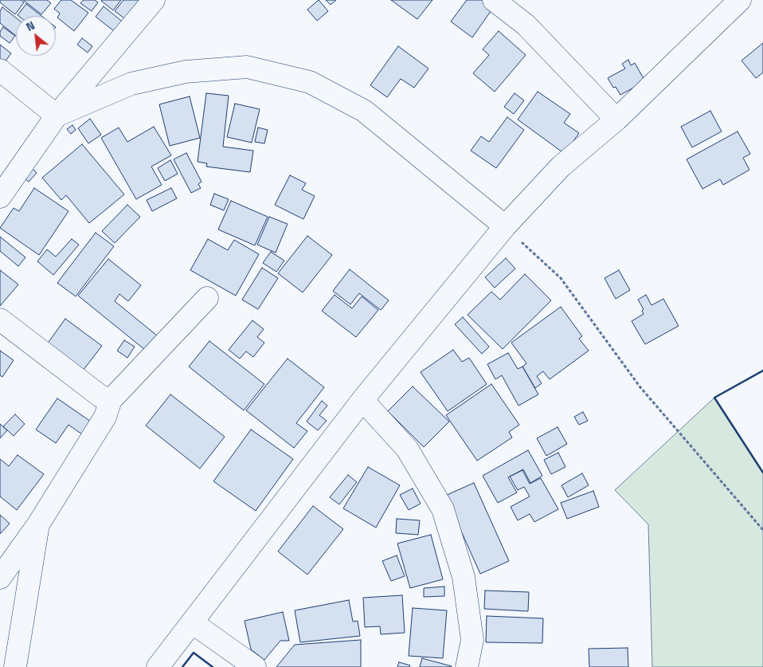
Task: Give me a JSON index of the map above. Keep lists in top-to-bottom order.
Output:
{
  "north": "top left"
}
